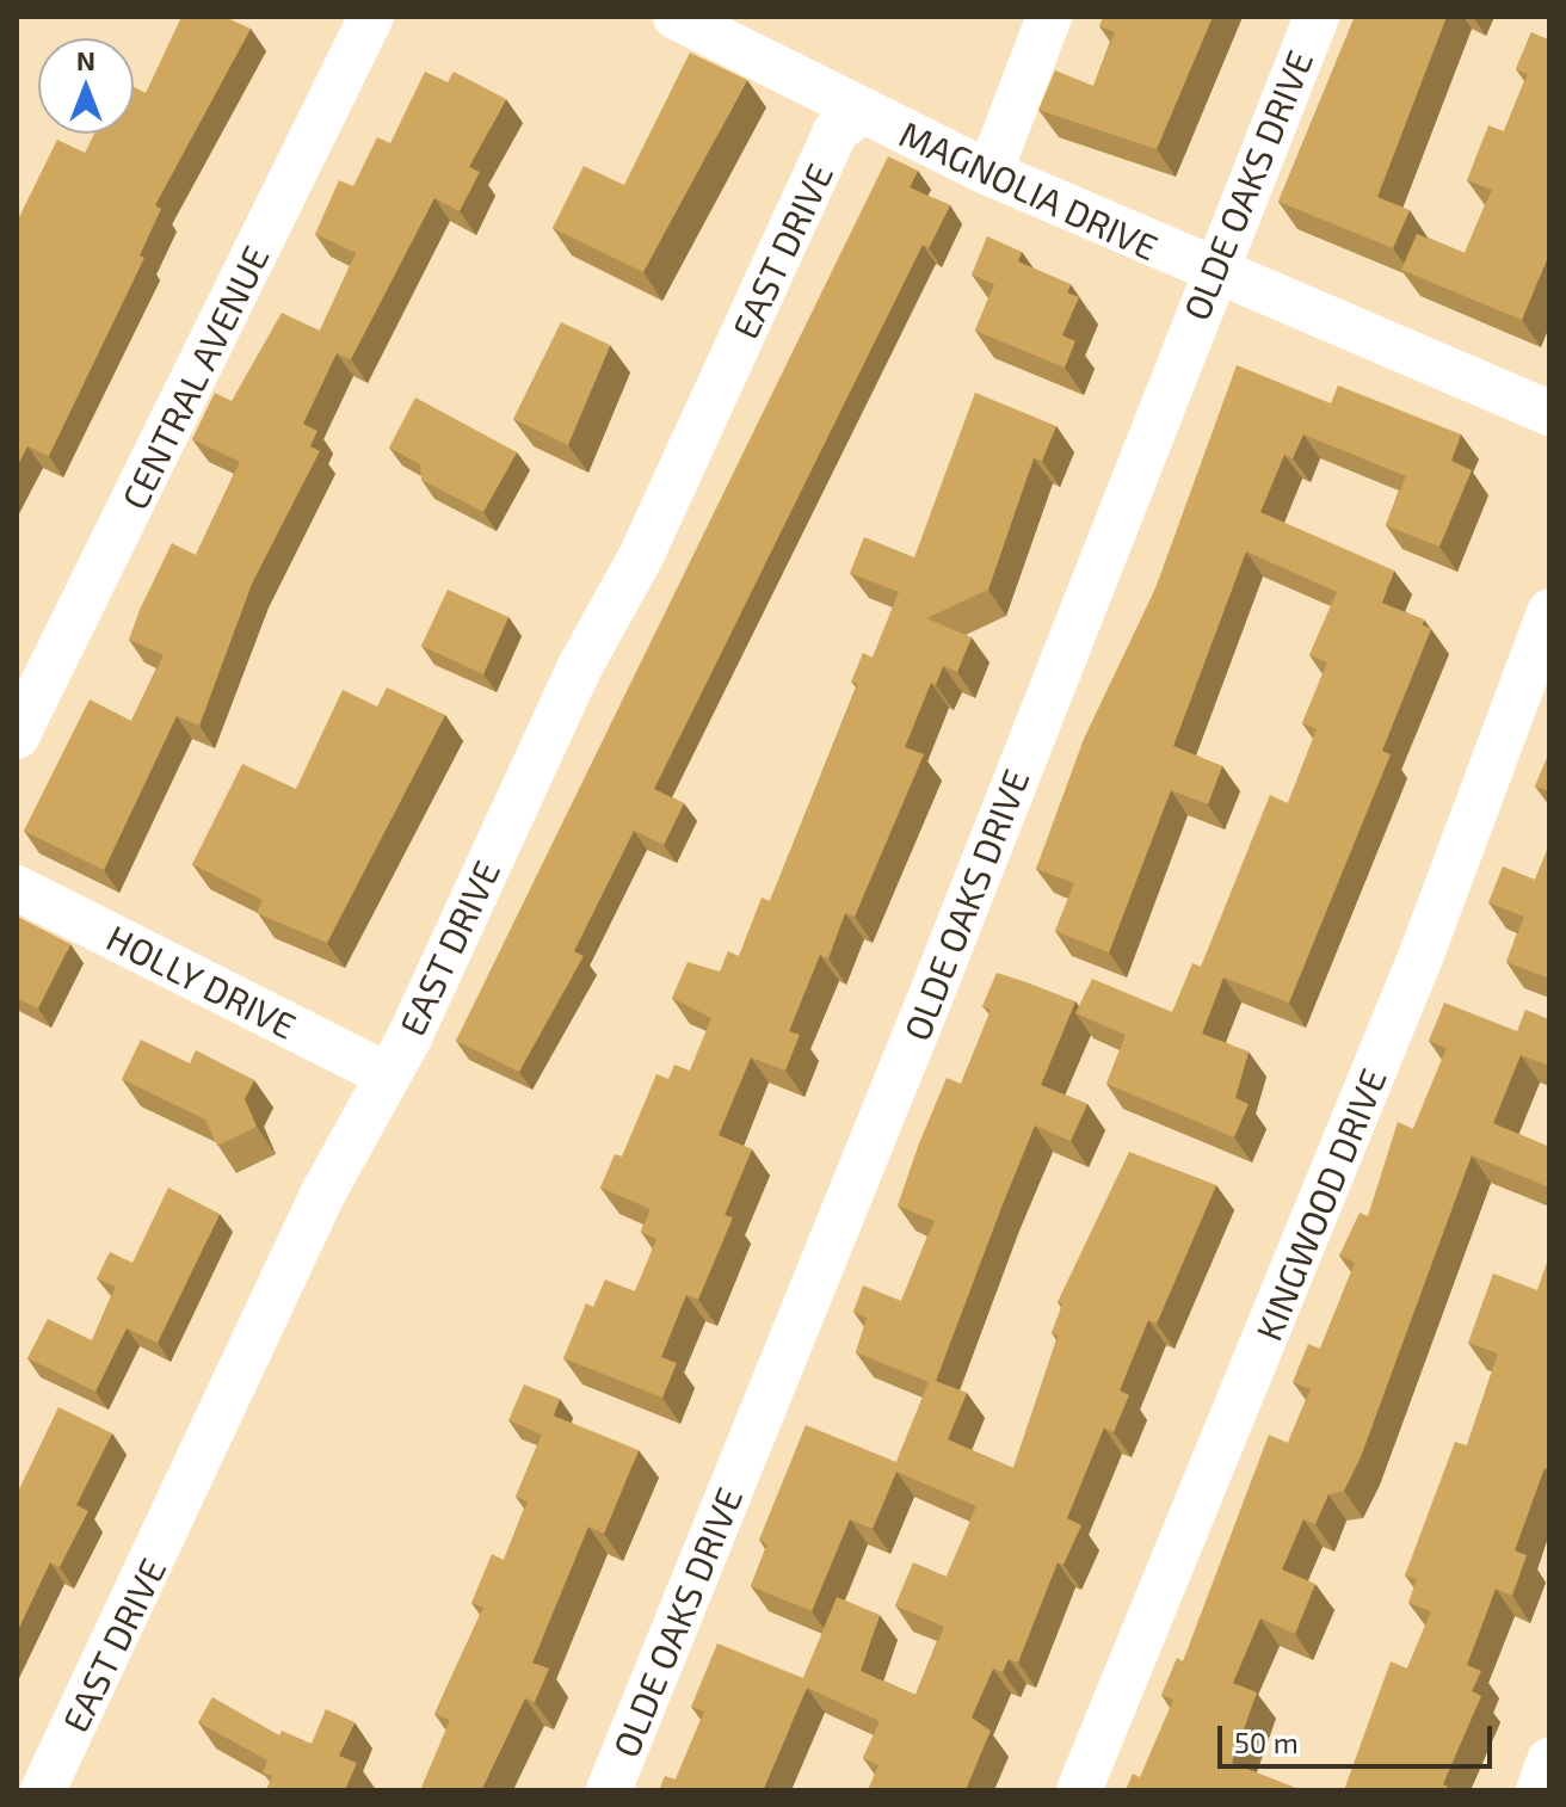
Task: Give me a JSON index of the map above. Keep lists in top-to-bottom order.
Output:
{
  "streets": {
    "street": [
      "OLDE OAKS DRIVE",
      "MAGNOLIA DRIVE",
      "EAST DRIVE",
      "CENTRAL AVENUE",
      "HOLLY DRIVE",
      "KINGWOOD DRIVE"
    ]
  },
  "crossings": [
    ["OLDE OAKS DRIVE", "MAGNOLIA DRIVE"],
    ["MAGNOLIA DRIVE", "EAST DRIVE"],
    ["EAST DRIVE", "HOLLY DRIVE"]
  ],
  "scale_bar": "50 m",
  "north": "top"
}
